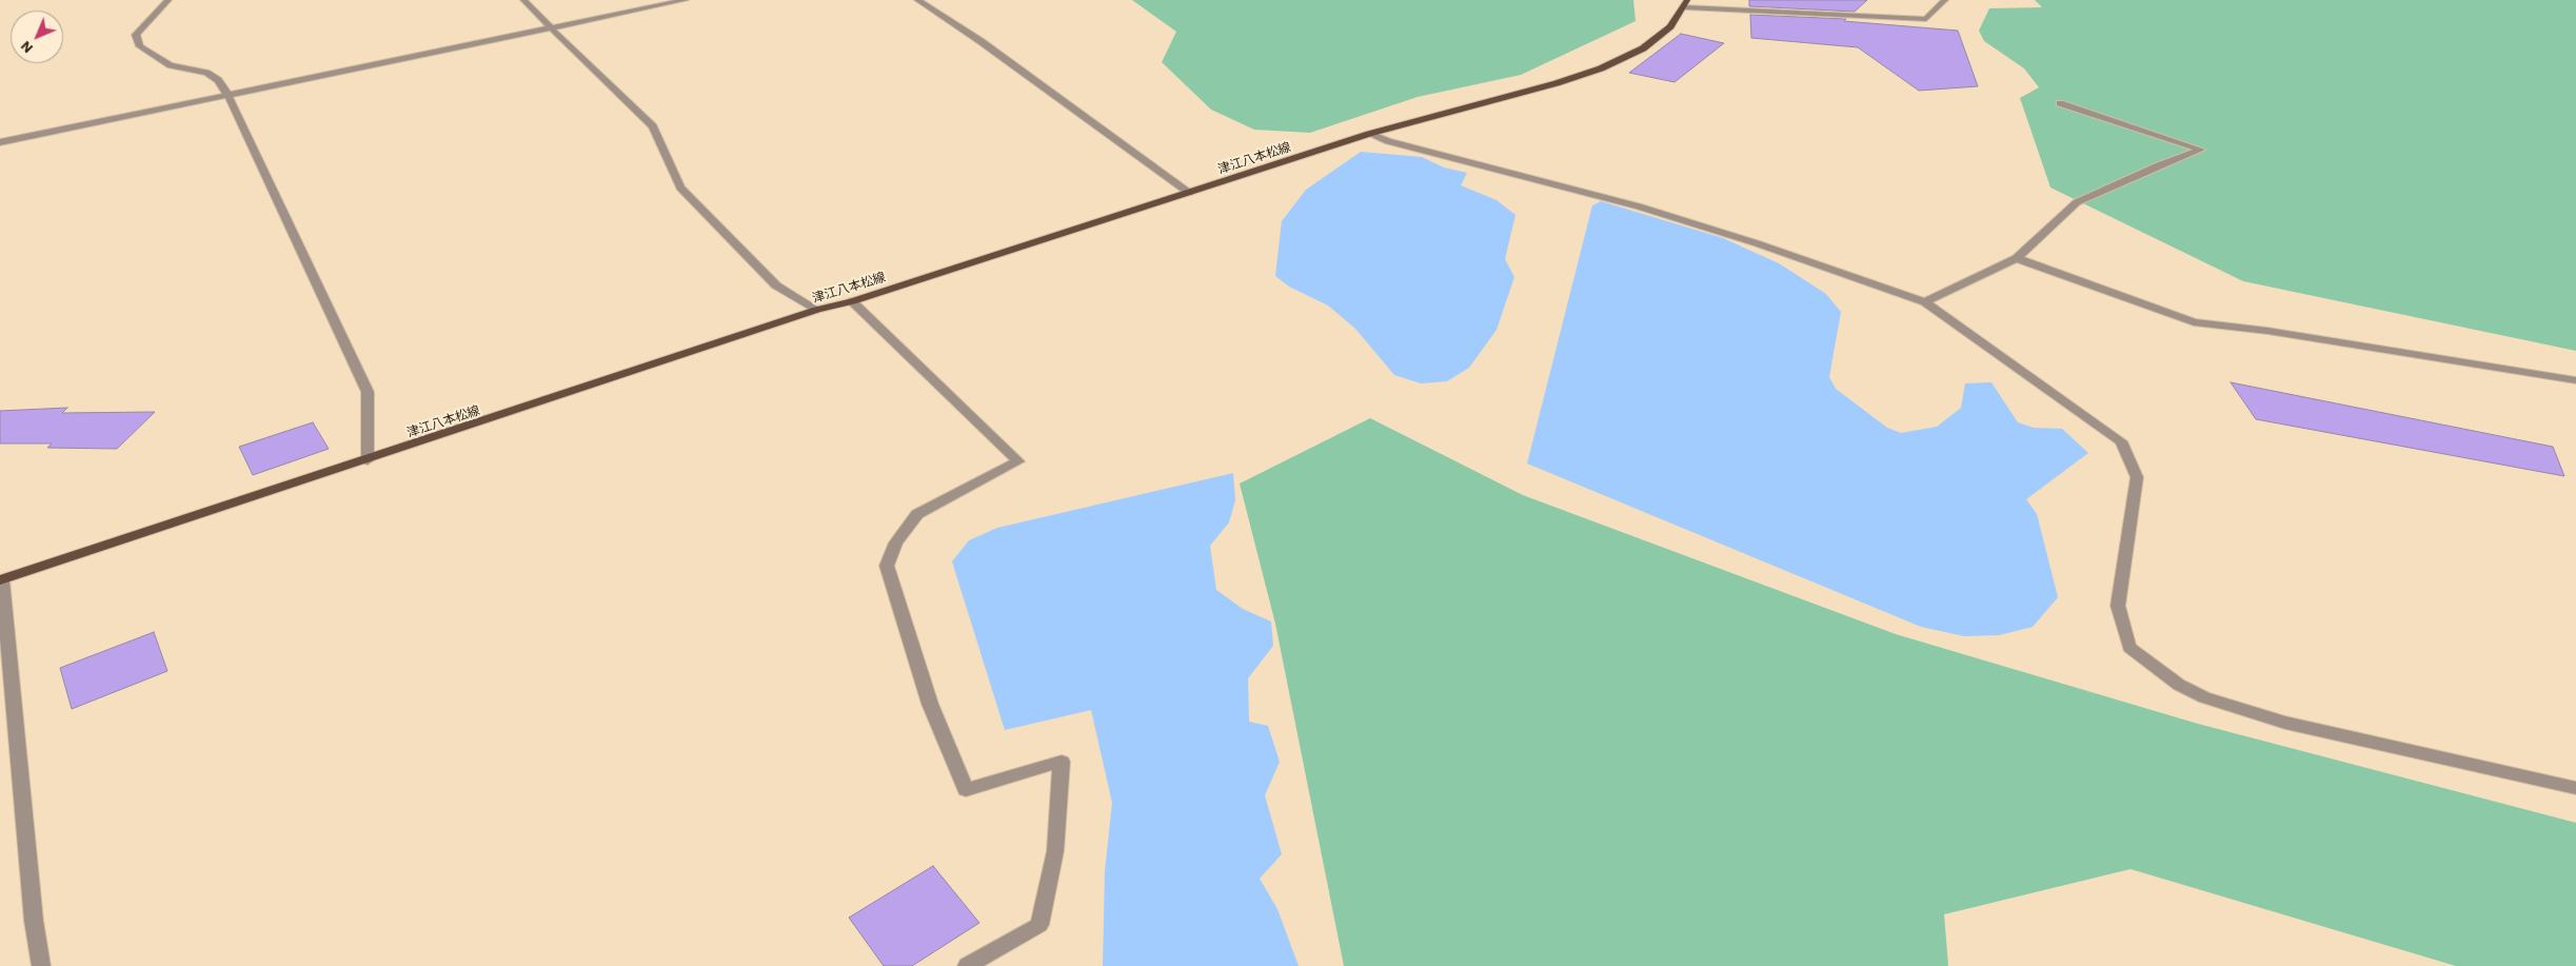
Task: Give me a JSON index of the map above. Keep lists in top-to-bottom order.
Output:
{
  "streets": {
    "main road": ["津江八本松線"]
  },
  "north": "bottom left"
}
